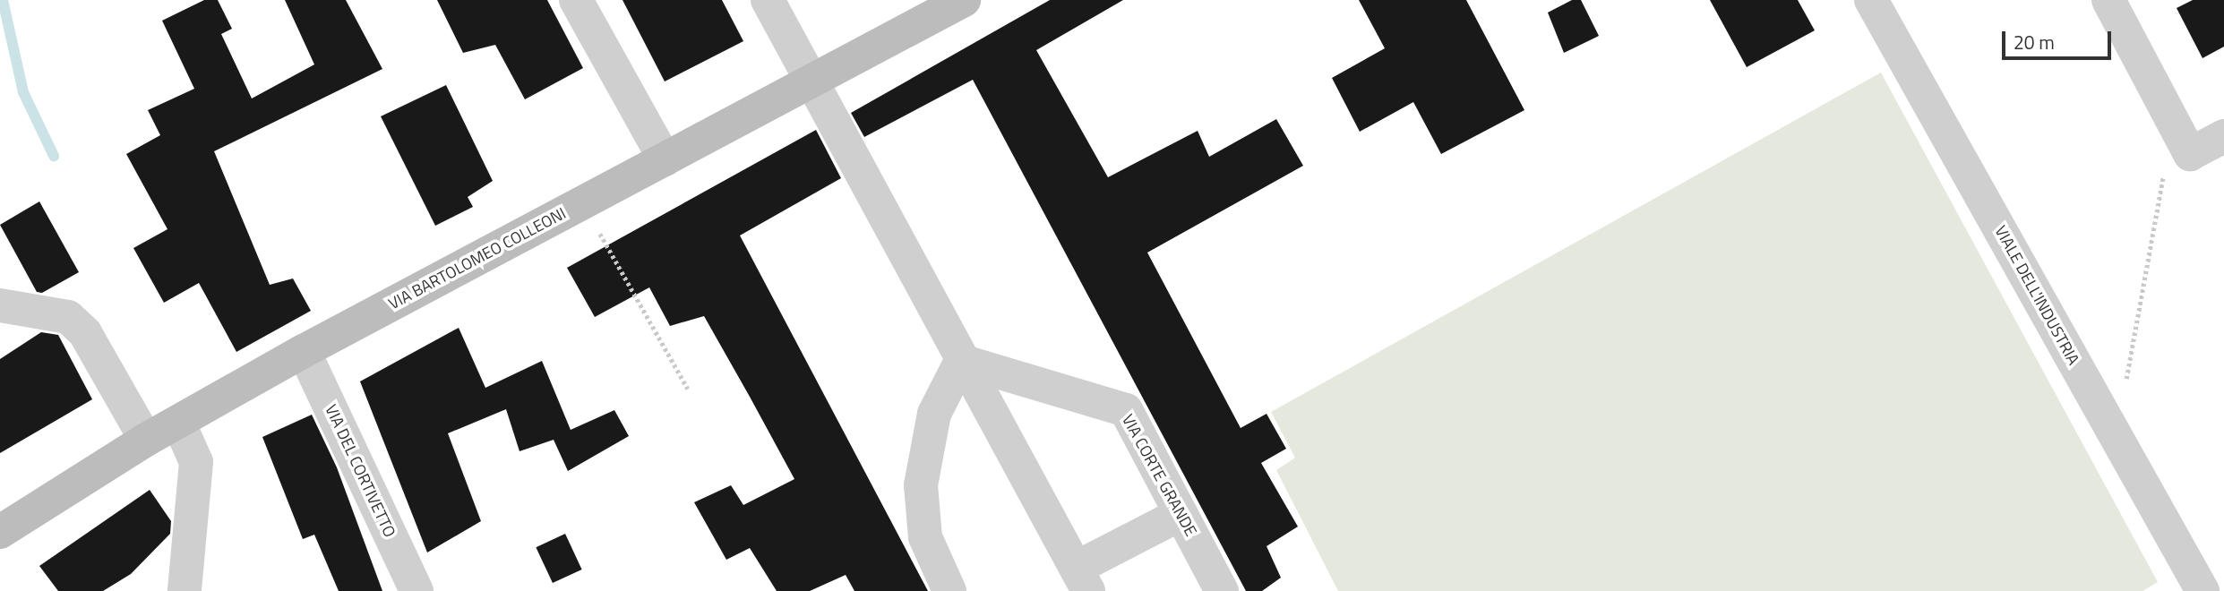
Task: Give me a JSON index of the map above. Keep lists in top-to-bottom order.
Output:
{
  "streets": {
    "street": [
      "VIA BARTOLOMEO COLLEONI",
      "VIALE DELL'INDUSTRIA",
      "VIA DEL CORTIVETTO",
      "VIA CORTE GRANDE"
    ]
  },
  "crossings": [
    ["VIA BARTOLOMEO COLLEONI", "VIA DEL CORTIVETTO"]
  ],
  "scale_bar": "20 m"
}
